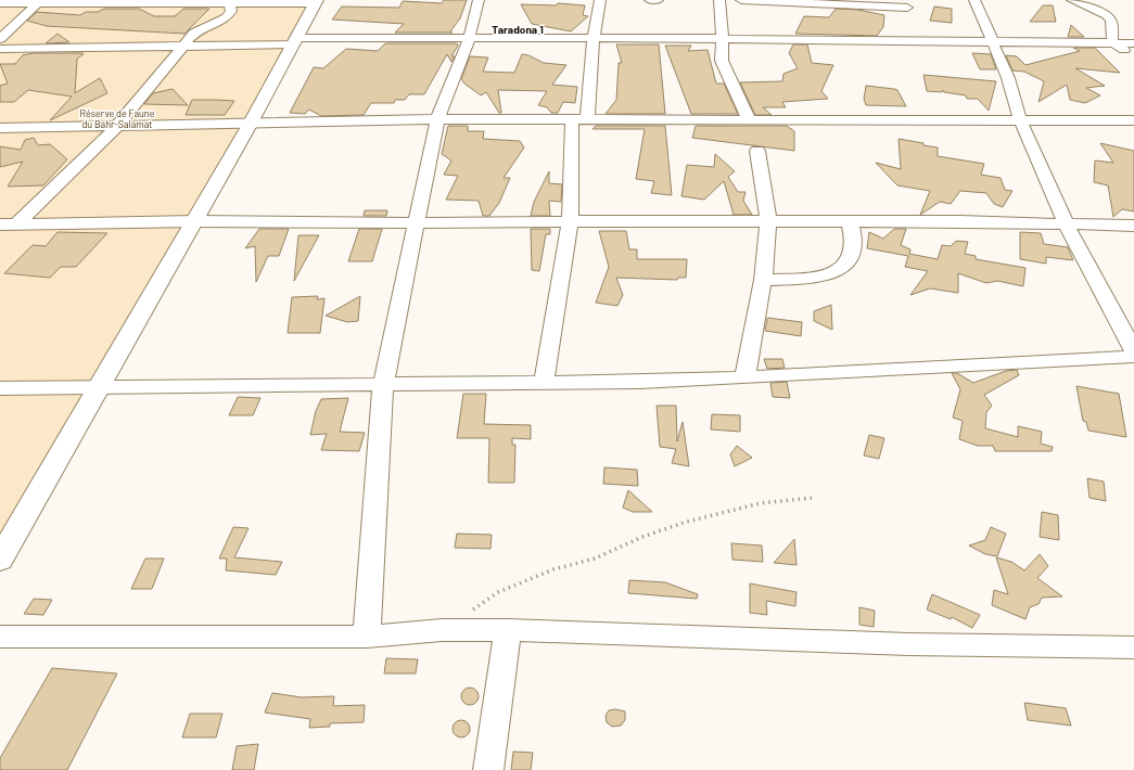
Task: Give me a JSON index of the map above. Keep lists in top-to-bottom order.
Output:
{
  "districts": ["Taradona 1"],
  "parks": ["Réserve de Faune du Bahr-Salamat"]
}
